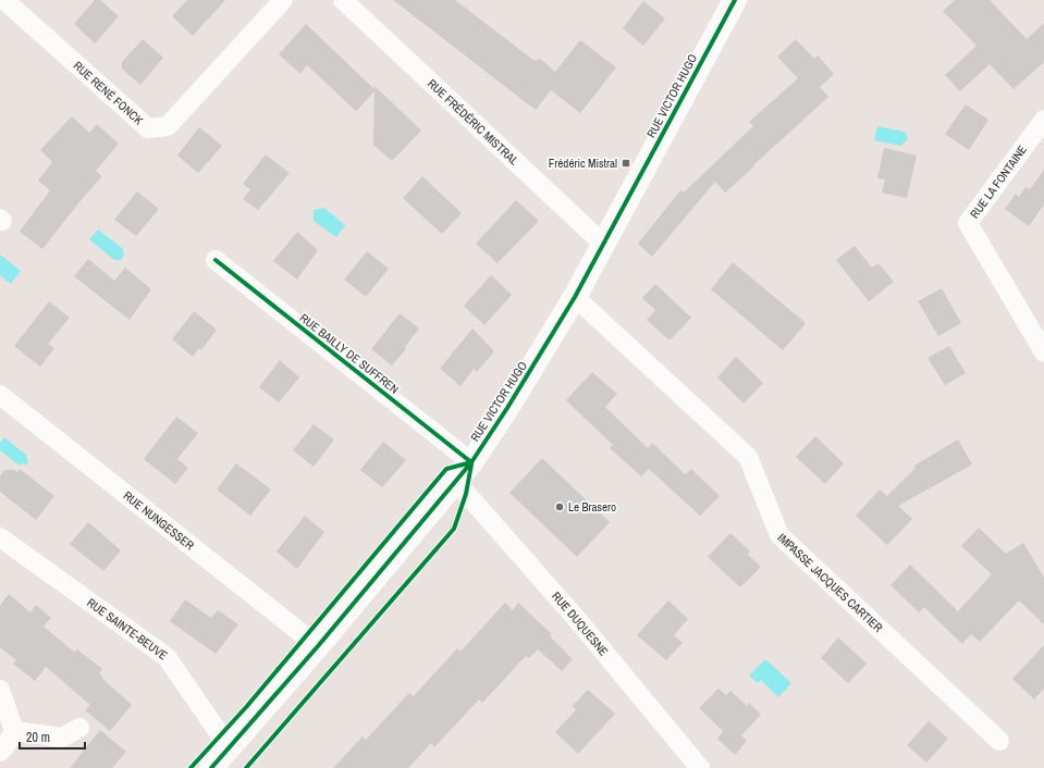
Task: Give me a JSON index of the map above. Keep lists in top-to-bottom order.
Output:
{
  "streets": {
    "street": [
      "RUE RENÉ FONCK",
      "RUE VICTOR HUGO",
      "RUE FRÉDÉRIC MISTRAL",
      "RUE LA FONTAINE",
      "RUE BAILLY DE SUFFREN",
      "RUE NUNGESSER",
      "IMPASSE JACQUES CARTIER",
      "RUE DUQUESNE",
      "RUE SAINTE-BEUVE"
    ]
  },
  "crossings": [
    ["RUE VICTOR HUGO", "RUE FRÉDÉRIC MISTRAL"],
    ["RUE VICTOR HUGO", "RUE BAILLY DE SUFFREN"],
    ["RUE VICTOR HUGO", "RUE NUNGESSER"],
    ["RUE VICTOR HUGO", "IMPASSE JACQUES CARTIER"],
    ["RUE VICTOR HUGO", "RUE DUQUESNE"],
    ["RUE VICTOR HUGO", "RUE SAINTE-BEUVE"]
  ],
  "places": {
    "transit": ["Frédéric Mistral"],
    "other": ["Le Brasero"]
  },
  "scale_bar": "20 m"
}
